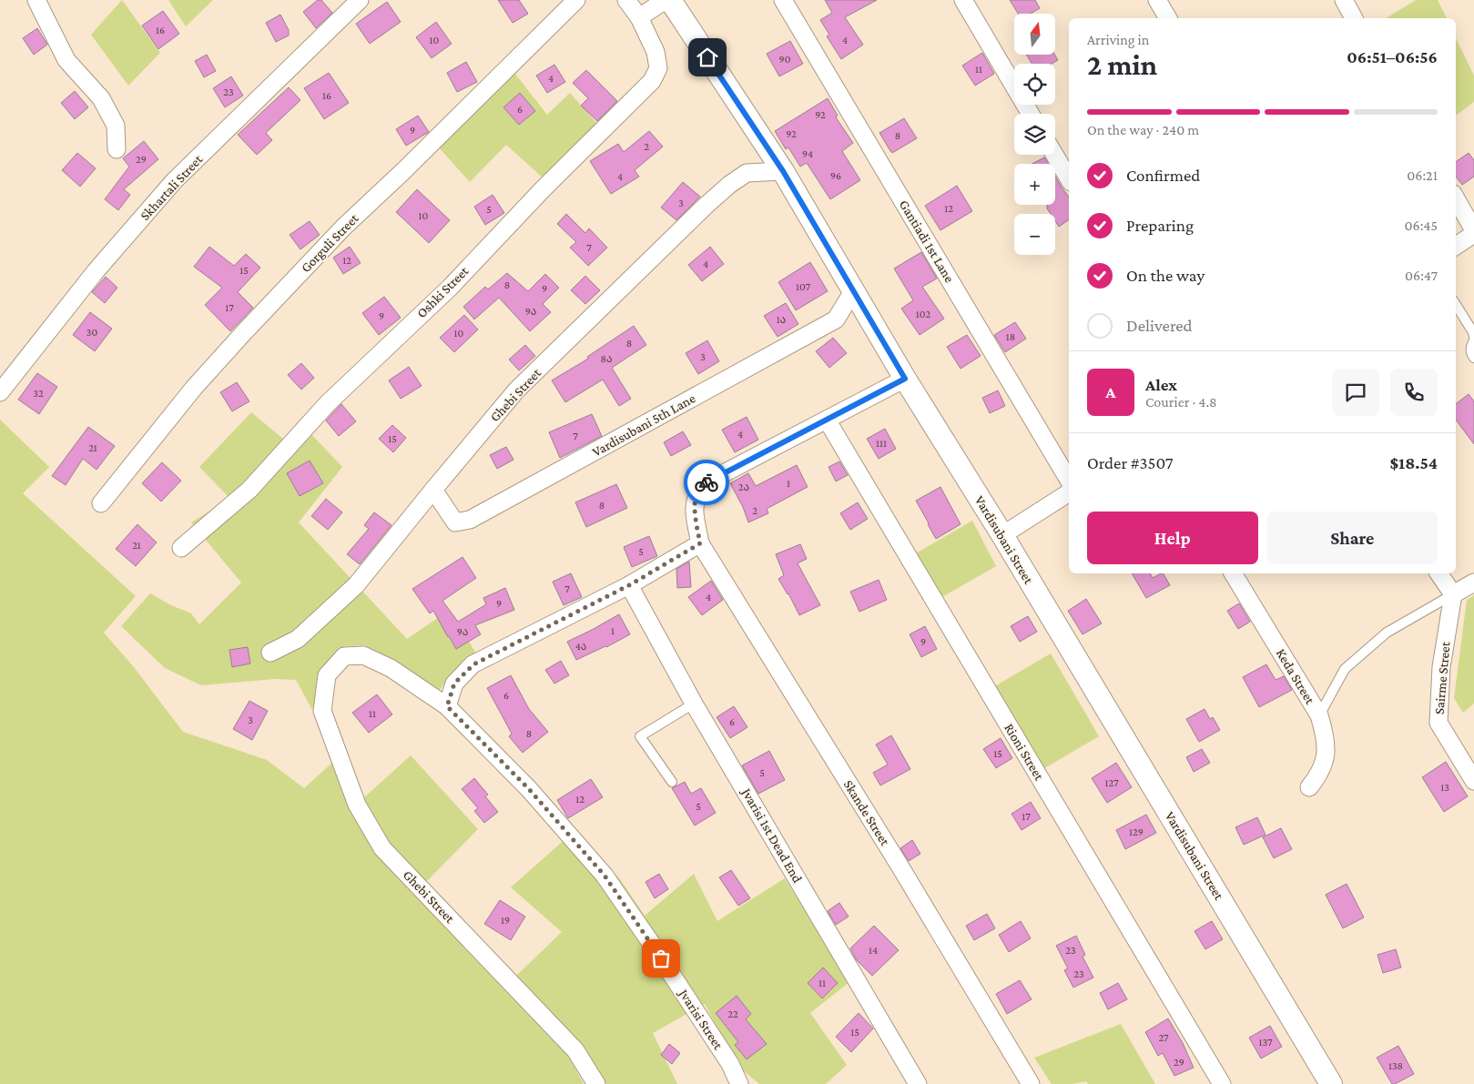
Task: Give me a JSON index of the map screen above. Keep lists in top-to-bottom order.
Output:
{
  "streets": {
    "street": [
      "Skhartali Street",
      "Gantiadi 1st Lane",
      "Gorguli Street",
      "Oshki Street",
      "Ghebi Street",
      "Vardisubani 5th Lane",
      "Vardisubani Street",
      "Keda Street",
      "Sairme Street",
      "Rioni Street",
      "Skande Street",
      "Jvarisi 1st Dead End",
      "Jvarisi Street"
    ]
  },
  "crossings": [
    ["Ghebi Street", "Vardisubani 5th Lane"],
    ["Ghebi Street", "Vardisubani Street"],
    ["Ghebi Street", "Jvarisi Street"],
    ["Vardisubani 5th Lane", "Vardisubani Street"]
  ],
  "house_numbers": [
    "16",
    "10",
    "4",
    "90",
    "11",
    "4",
    "23",
    "16",
    "6",
    "92",
    "9",
    "92",
    "8",
    "2",
    "94",
    "29",
    "96",
    "4",
    "3",
    "12",
    "5",
    "10",
    "7",
    "12",
    "4",
    "15",
    "8",
    "107",
    "9",
    "17",
    "9ა",
    "102",
    "9",
    "1ა",
    "30",
    "10",
    "18",
    "8",
    "3",
    "8ა",
    "32",
    "4",
    "7",
    "15",
    "111",
    "21",
    "1",
    "2ა",
    "8",
    "2",
    "21",
    "5",
    "7",
    "4",
    "9",
    "1",
    "9ა",
    "9",
    "4ა",
    "6",
    "11",
    "3",
    "6",
    "8",
    "15",
    "5",
    "127",
    "13",
    "12",
    "5",
    "17",
    "129",
    "19",
    "14",
    "23",
    "23",
    "11",
    "22",
    "15",
    "27",
    "137",
    "29",
    "138"
  ],
  "north": "top",
  "page": {
    "map_buttons": ["+", "−"],
    "heading": ["2 min", "Arriving in", "06:51–06:56"],
    "panel": [
      "Alex",
      "Courier · 4.8",
      "Order #3507",
      "$18.54"
    ],
    "bar": "On the way · 240 m",
    "list": [
      ["Confirmed", "06:21"],
      ["Preparing", "06:45"],
      ["On the way", "06:47"],
      "Delivered"
    ],
    "round": "A",
    "buttons": ["Help", "Share"]
  }
}
